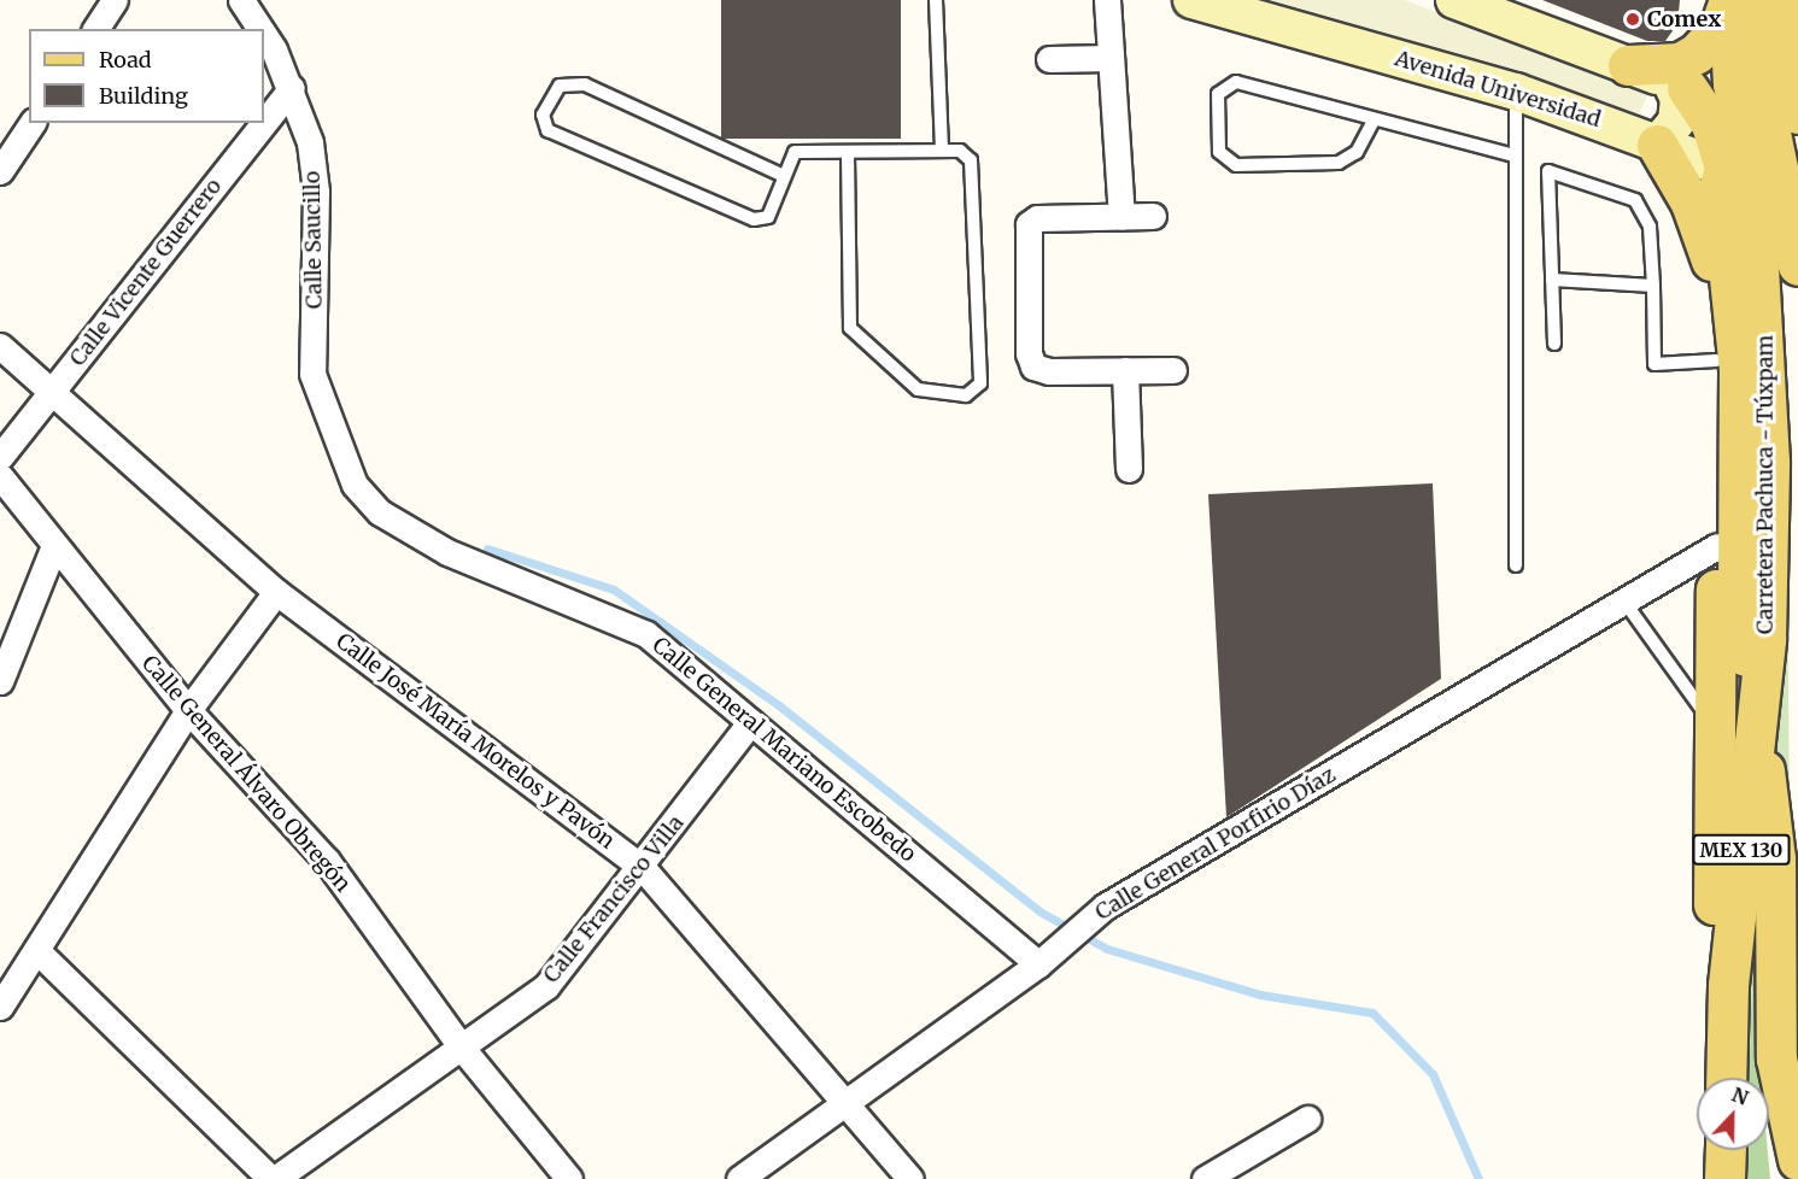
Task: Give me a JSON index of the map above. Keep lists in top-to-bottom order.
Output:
{
  "streets": {
    "main road": ["Avenida Universidad", "Carretera Pachuca - Túxpam", "MEX 130"],
    "street": [
      "Calle Saucillo",
      "Calle Vicente Guerrero",
      "Calle José María Morelos y Pavón",
      "Calle General Mariano Escobedo",
      "Calle General Álvaro Obregón",
      "Calle General Porfirio Díaz",
      "Calle Francisco Villa"
    ]
  },
  "crossings": [
    ["Calle Saucillo", "Calle Vicente Guerrero"],
    ["Calle Saucillo", "Calle General Mariano Escobedo"],
    ["Calle Vicente Guerrero", "Calle José María Morelos y Pavón"],
    ["Carretera Pachuca - Túxpam", "MEX 130"],
    ["Calle José María Morelos y Pavón", "Calle General Porfirio Díaz"],
    ["Calle José María Morelos y Pavón", "Calle Francisco Villa"],
    ["Calle General Mariano Escobedo", "Calle General Porfirio Díaz"],
    ["Calle General Mariano Escobedo", "Calle Francisco Villa"],
    ["Calle General Álvaro Obregón", "Calle Francisco Villa"]
  ],
  "places": ["Comex"],
  "legend": ["Road", "Building"],
  "north": "top"
}
